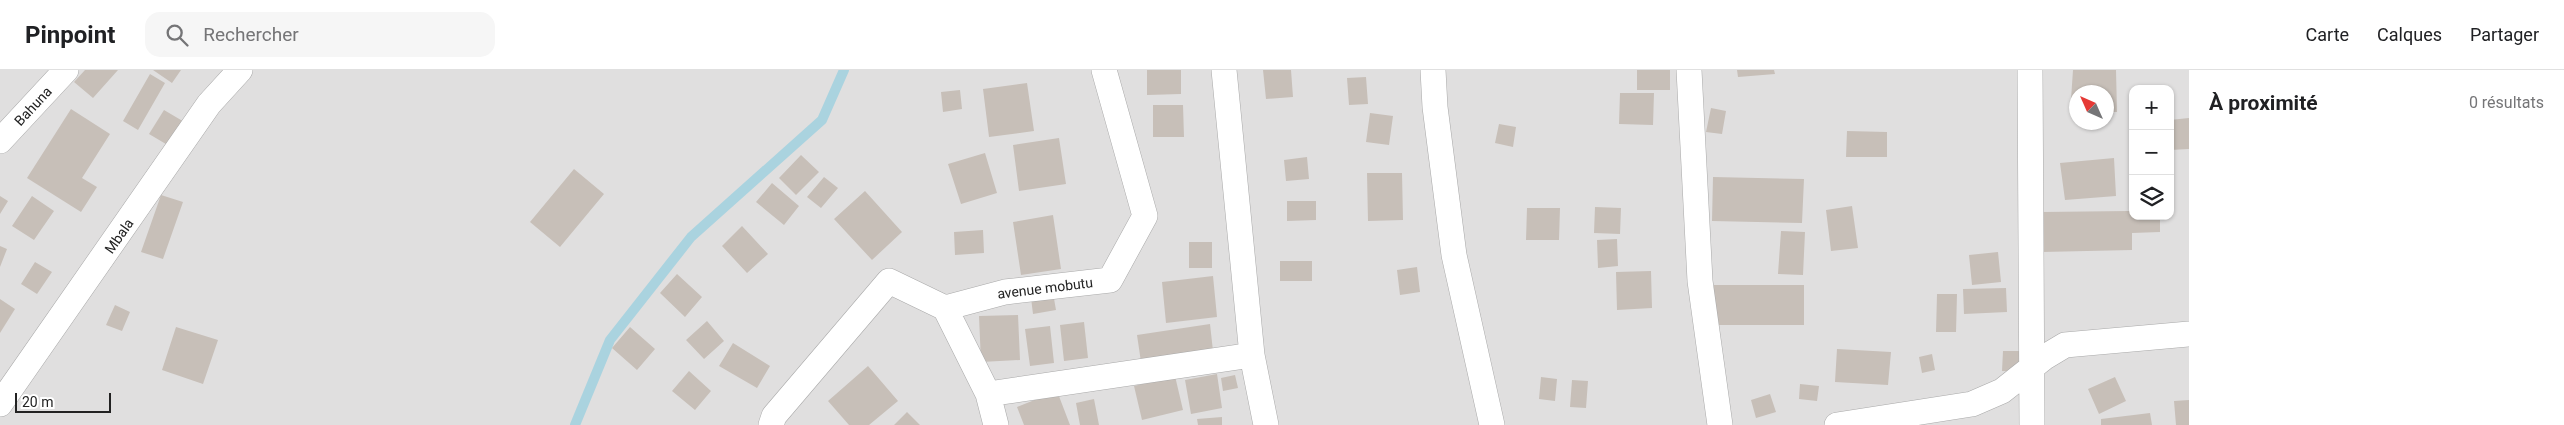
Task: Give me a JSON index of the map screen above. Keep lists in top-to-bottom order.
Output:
{
  "streets": {
    "street": ["Bahuna", "Mbala", "avenue mobutu"]
  },
  "scale_bar": "20 m",
  "north": "top left",
  "page": {
    "header": "Pinpoint",
    "search": "Rechercher",
    "nav": ["Carte", "Calques", "Partager"],
    "heading": ["À proximité", "0 résultats"],
    "map_buttons": ["+", "−"],
    "scale": "20 m"
  }
}
